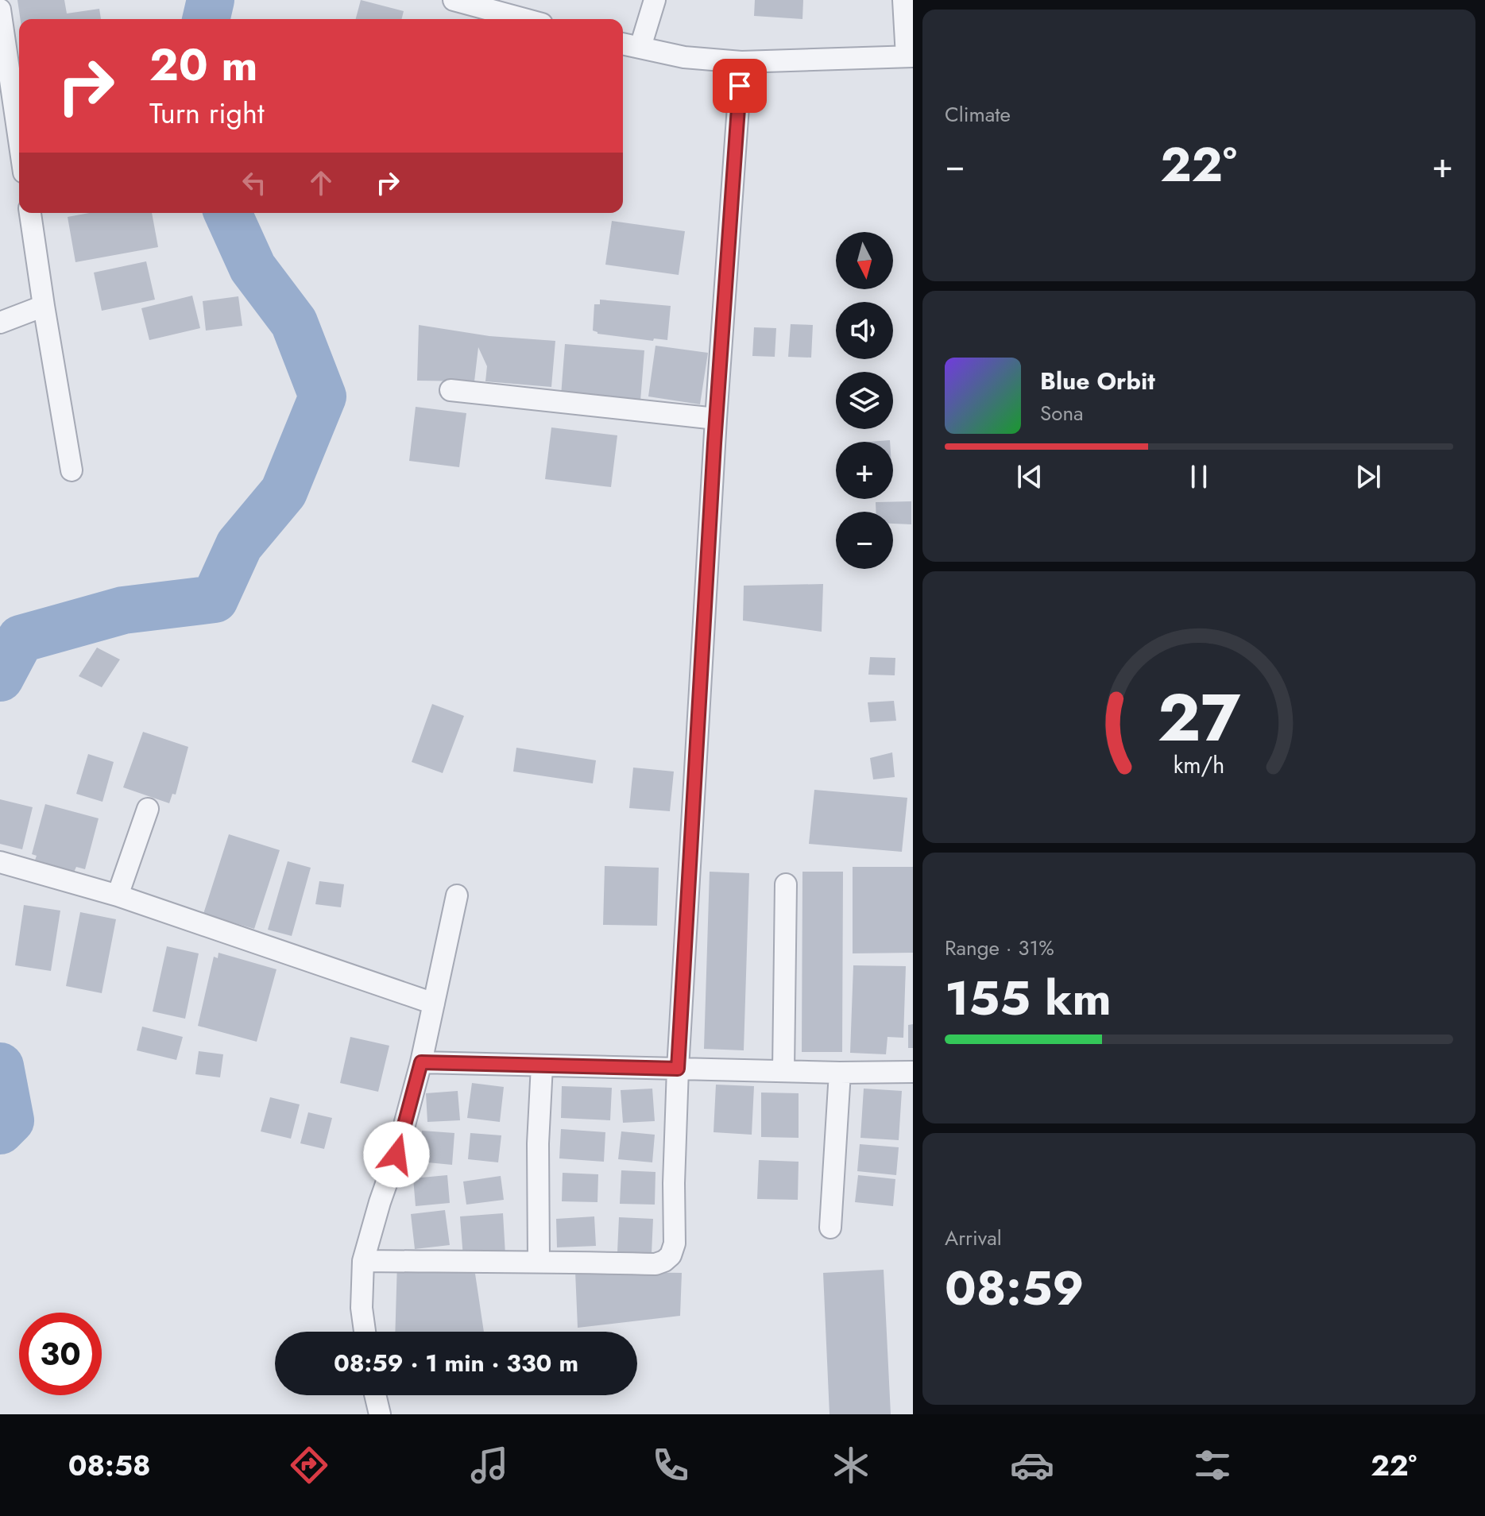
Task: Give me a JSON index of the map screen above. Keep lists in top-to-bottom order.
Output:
{
  "north": "bottom",
  "page": {
    "tile": [
      "Climate",
      ["Range · 31%", "155 km"],
      ["Arrival", "08:59"]
    ],
    "turn": ["20 m", "Turn right"],
    "heat": ["−", "22°", "+"],
    "map_buttons": ["+", "−"],
    "song": ["Blue Orbit", "Sona"],
    "limit": "30",
    "trip": "08:59 · 1 min · 330 m",
    "tabs": ["08:58", "22°"],
    "gauge": ["27", "km/h"]
  }
}
